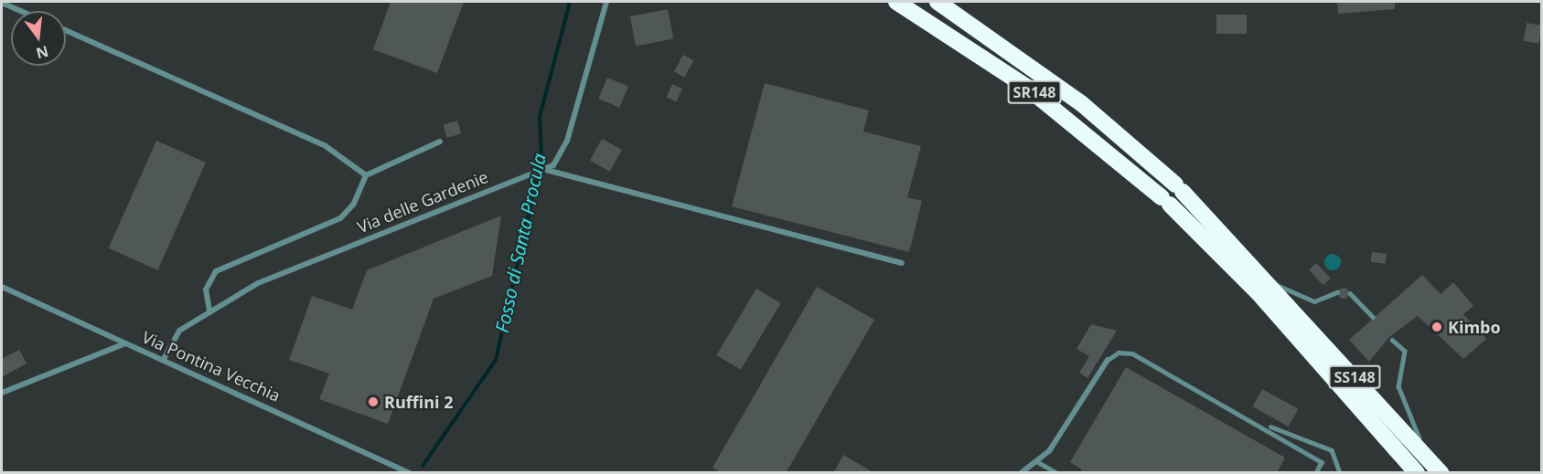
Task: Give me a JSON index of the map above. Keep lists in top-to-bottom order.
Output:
{
  "streets": {
    "highway": ["SR148", "SS148"],
    "street": ["Via delle Gardenie", "Via Pontina Vecchia"]
  },
  "crossings": [
    ["SR148", "SS148"],
    ["Via delle Gardenie", "Via Pontina Vecchia"]
  ],
  "water": ["Fosso di Santa Procula"],
  "places": ["Kimbo", "Ruffini 2"],
  "north": "bottom"
}
